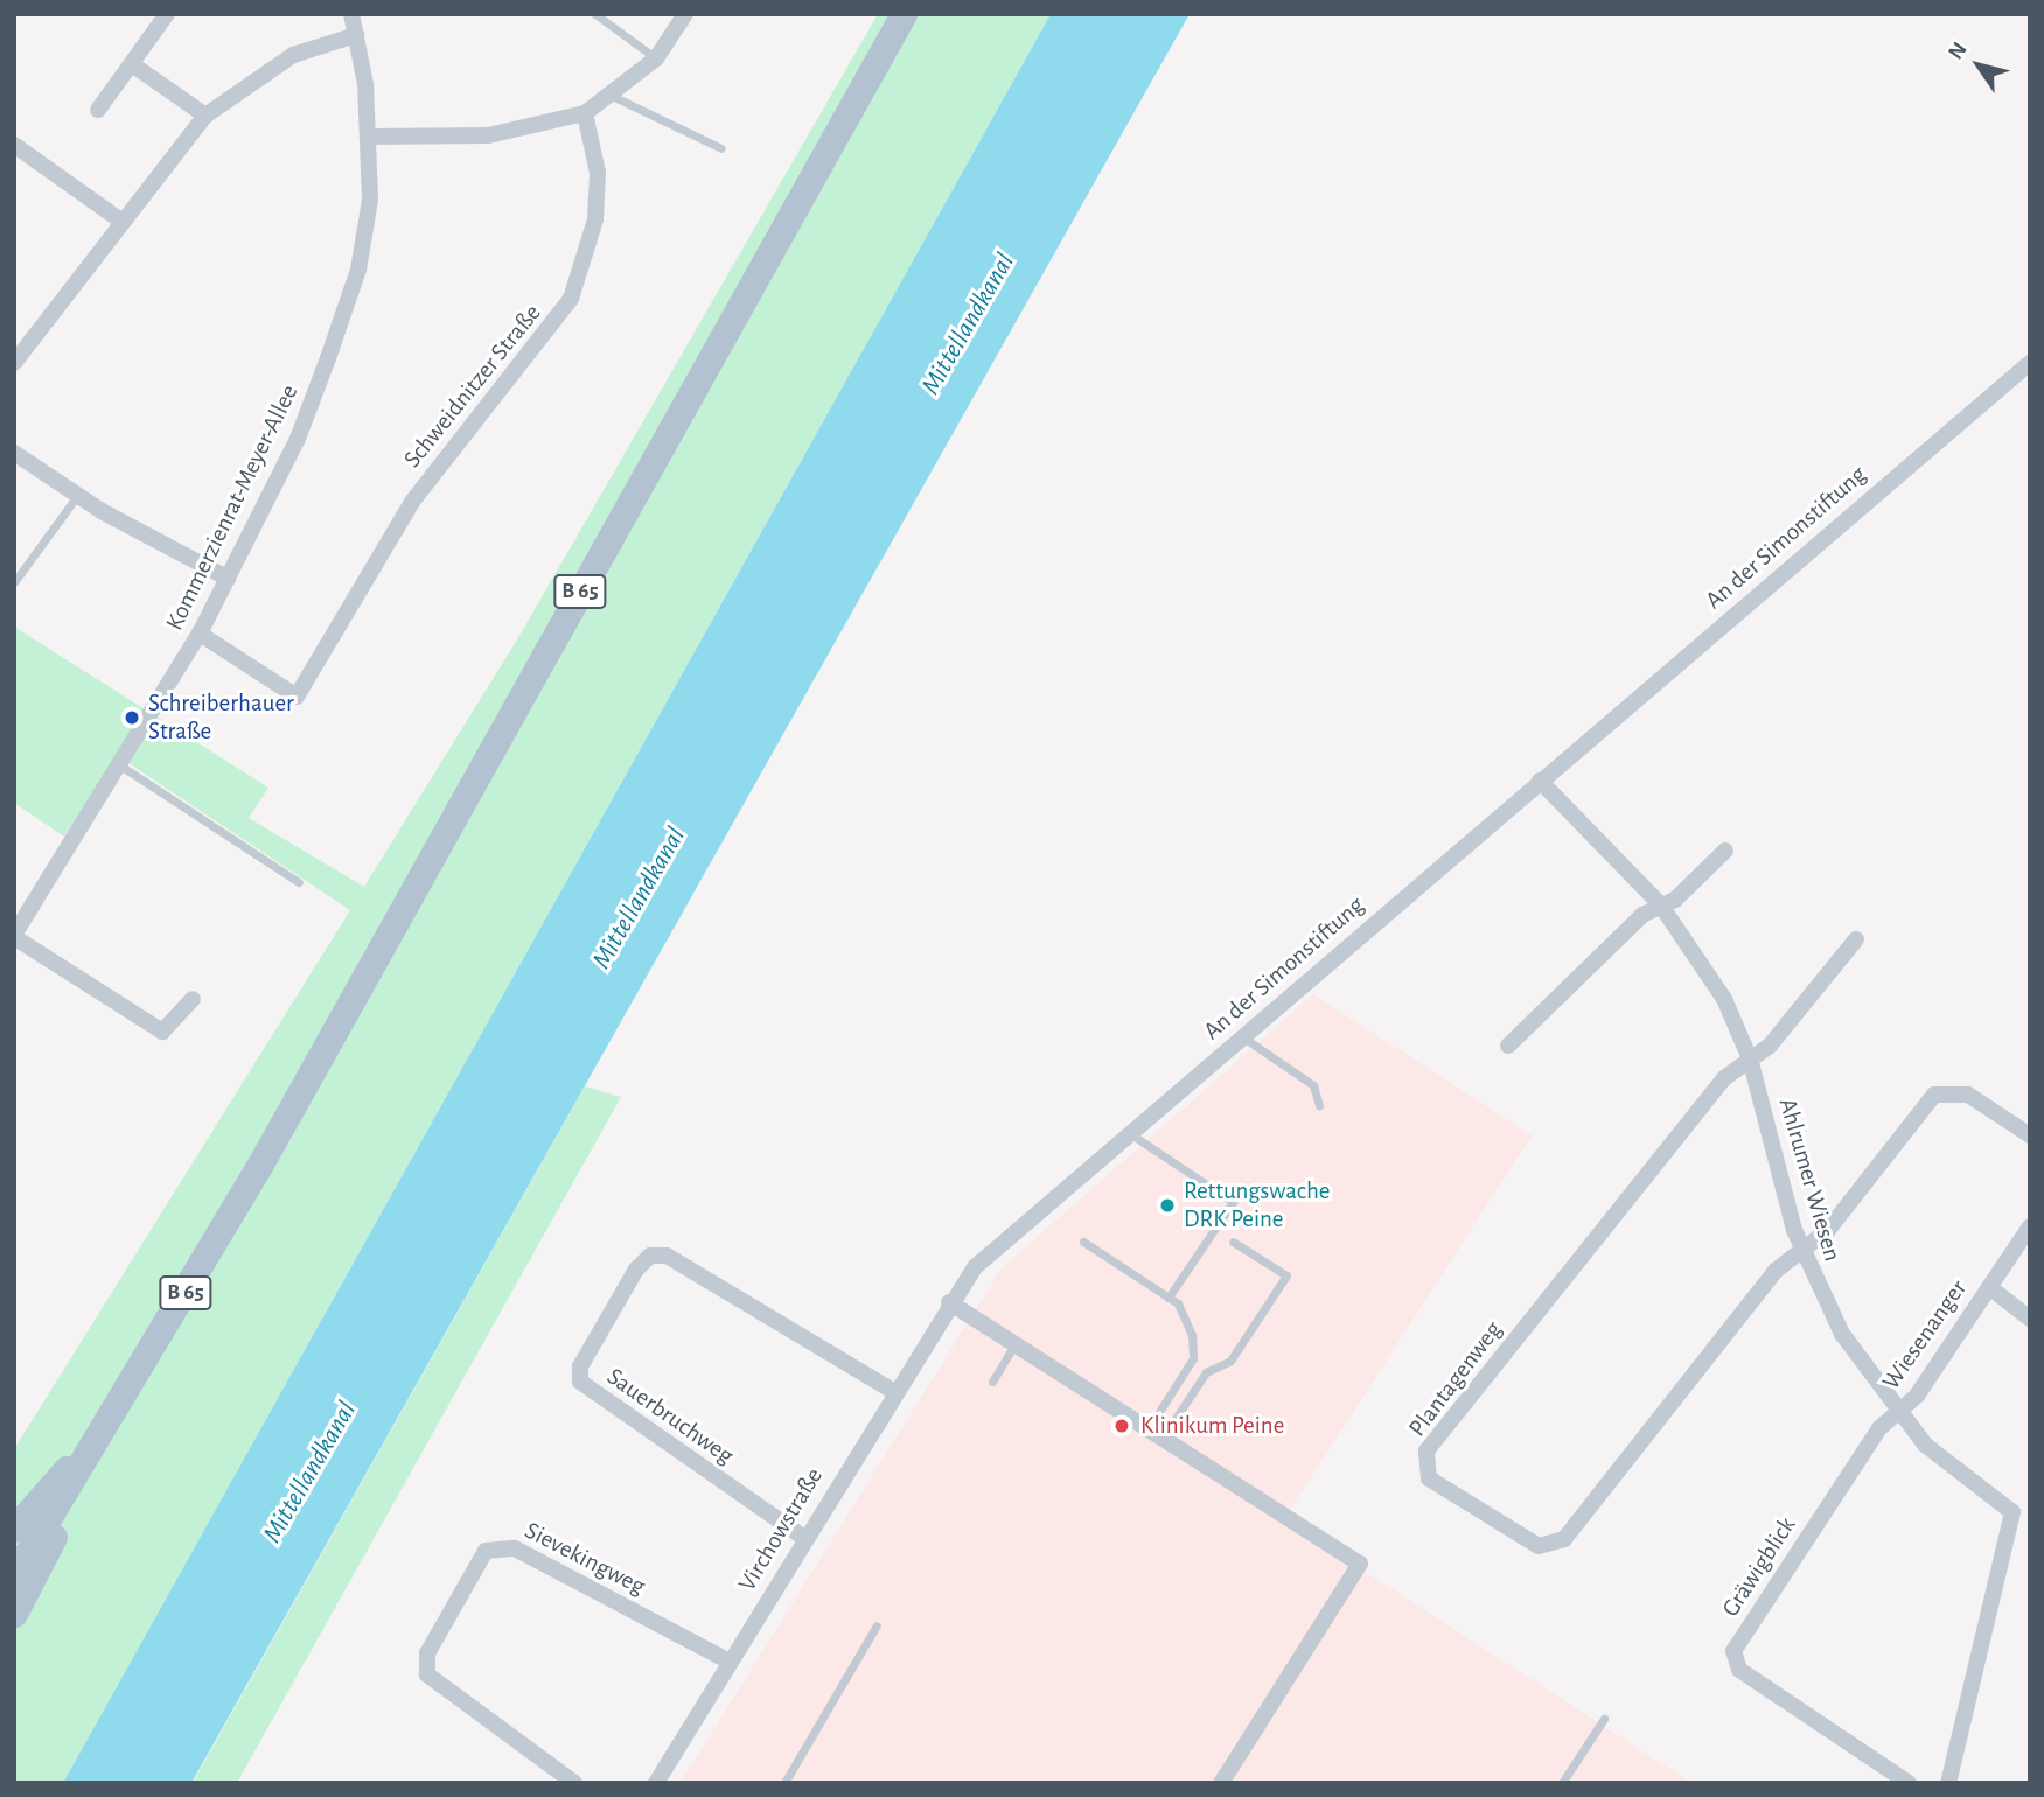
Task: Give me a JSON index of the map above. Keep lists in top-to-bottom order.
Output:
{
  "streets": {
    "main road": ["B 65"],
    "street": [
      "Schweidnitzer Straße",
      "Kommerzienrat-Meyer-Allee",
      "An der Simonstiftung",
      "Ahlrumer Wiesen",
      "Wiesenanger",
      "Plantagenweg",
      "Sauerbruchweg",
      "Virchowstraße",
      "Sievekingweg",
      "Gräwigblick"
    ]
  },
  "crossings": [
    ["Schweidnitzer Straße", "Kommerzienrat-Meyer-Allee"],
    ["An der Simonstiftung", "Ahlrumer Wiesen"],
    ["An der Simonstiftung", "Virchowstraße"],
    ["Ahlrumer Wiesen", "Wiesenanger"],
    ["Ahlrumer Wiesen", "Plantagenweg"],
    ["Ahlrumer Wiesen", "Gräwigblick"],
    ["Wiesenanger", "Gräwigblick"],
    ["Sauerbruchweg", "Virchowstraße"],
    ["Virchowstraße", "Sievekingweg"]
  ],
  "water": ["Mittellandkanal"],
  "places": ["Schreiberhauer Straße", "Rettungswache DRK Peine", "Klinikum Peine"],
  "north": "top left"
}
